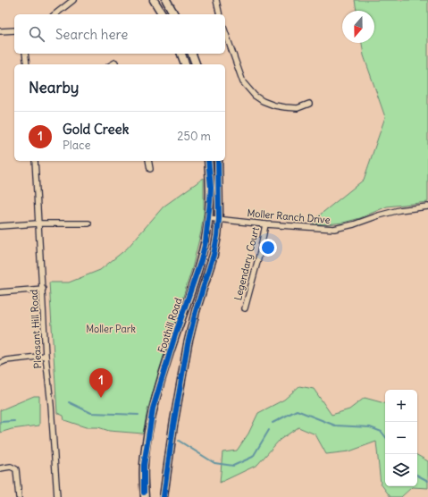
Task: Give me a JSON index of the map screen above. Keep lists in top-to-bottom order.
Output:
{
  "streets": {
    "main road": ["Foothill Road"],
    "street": ["Moller Ranch Drive", "Legendary Court", "Pleasant Hill Road"]
  },
  "crossings": [
    ["Moller Ranch Drive", "Legendary Court"],
    ["Moller Ranch Drive", "Foothill Road"]
  ],
  "parks": ["Moller Park"],
  "north": "bottom",
  "page": {
    "search": "Search here",
    "heading": "Nearby",
    "list": [
      {
        "mark": "1",
        "name": "Gold Creek",
        "note": "Place",
        "value": "250 m"
      }
    ],
    "pins": "1",
    "map_buttons": ["+", "−"]
  }
}
